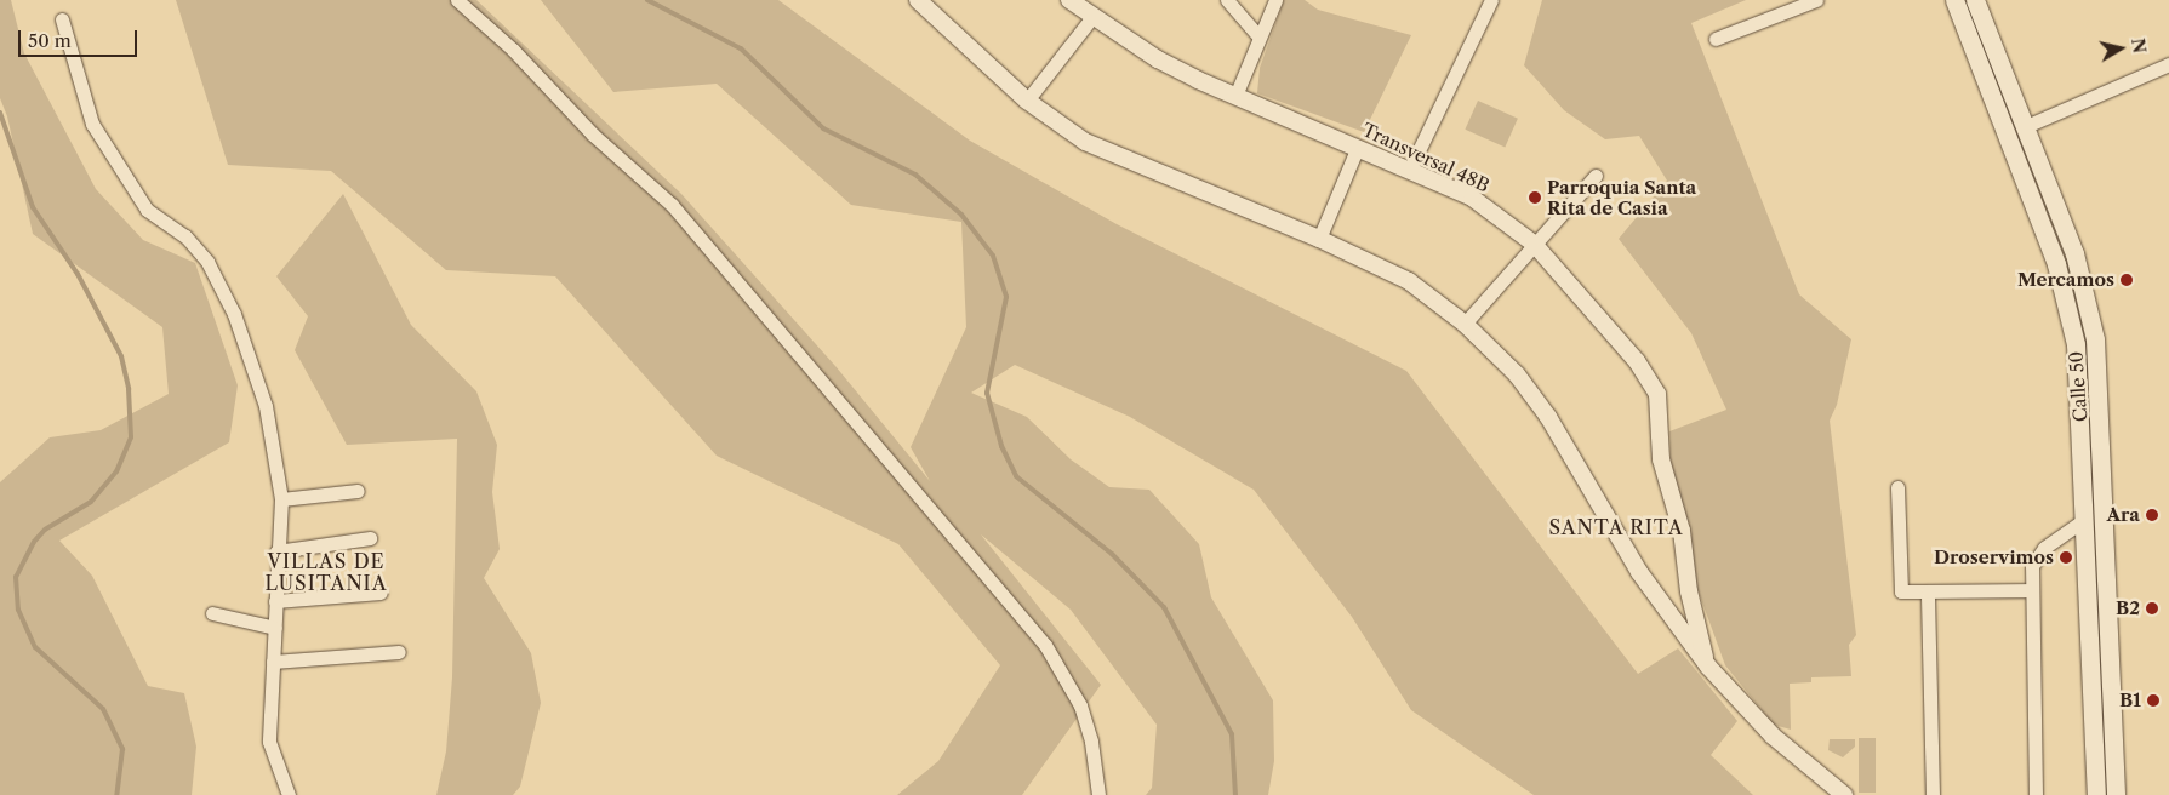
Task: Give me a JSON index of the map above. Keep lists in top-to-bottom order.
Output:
{
  "streets": {
    "main road": ["Calle 50"],
    "street": ["Transversal 48B"]
  },
  "districts": ["SANTA RITA", "VILLAS DE LUSITANIA"],
  "places": [
    "Parroquia Santa Rita de Casia",
    "Mercamos",
    "Ara",
    "Droservimos",
    "B2",
    "B1"
  ],
  "scale_bar": "50 m",
  "north": "right"
}
